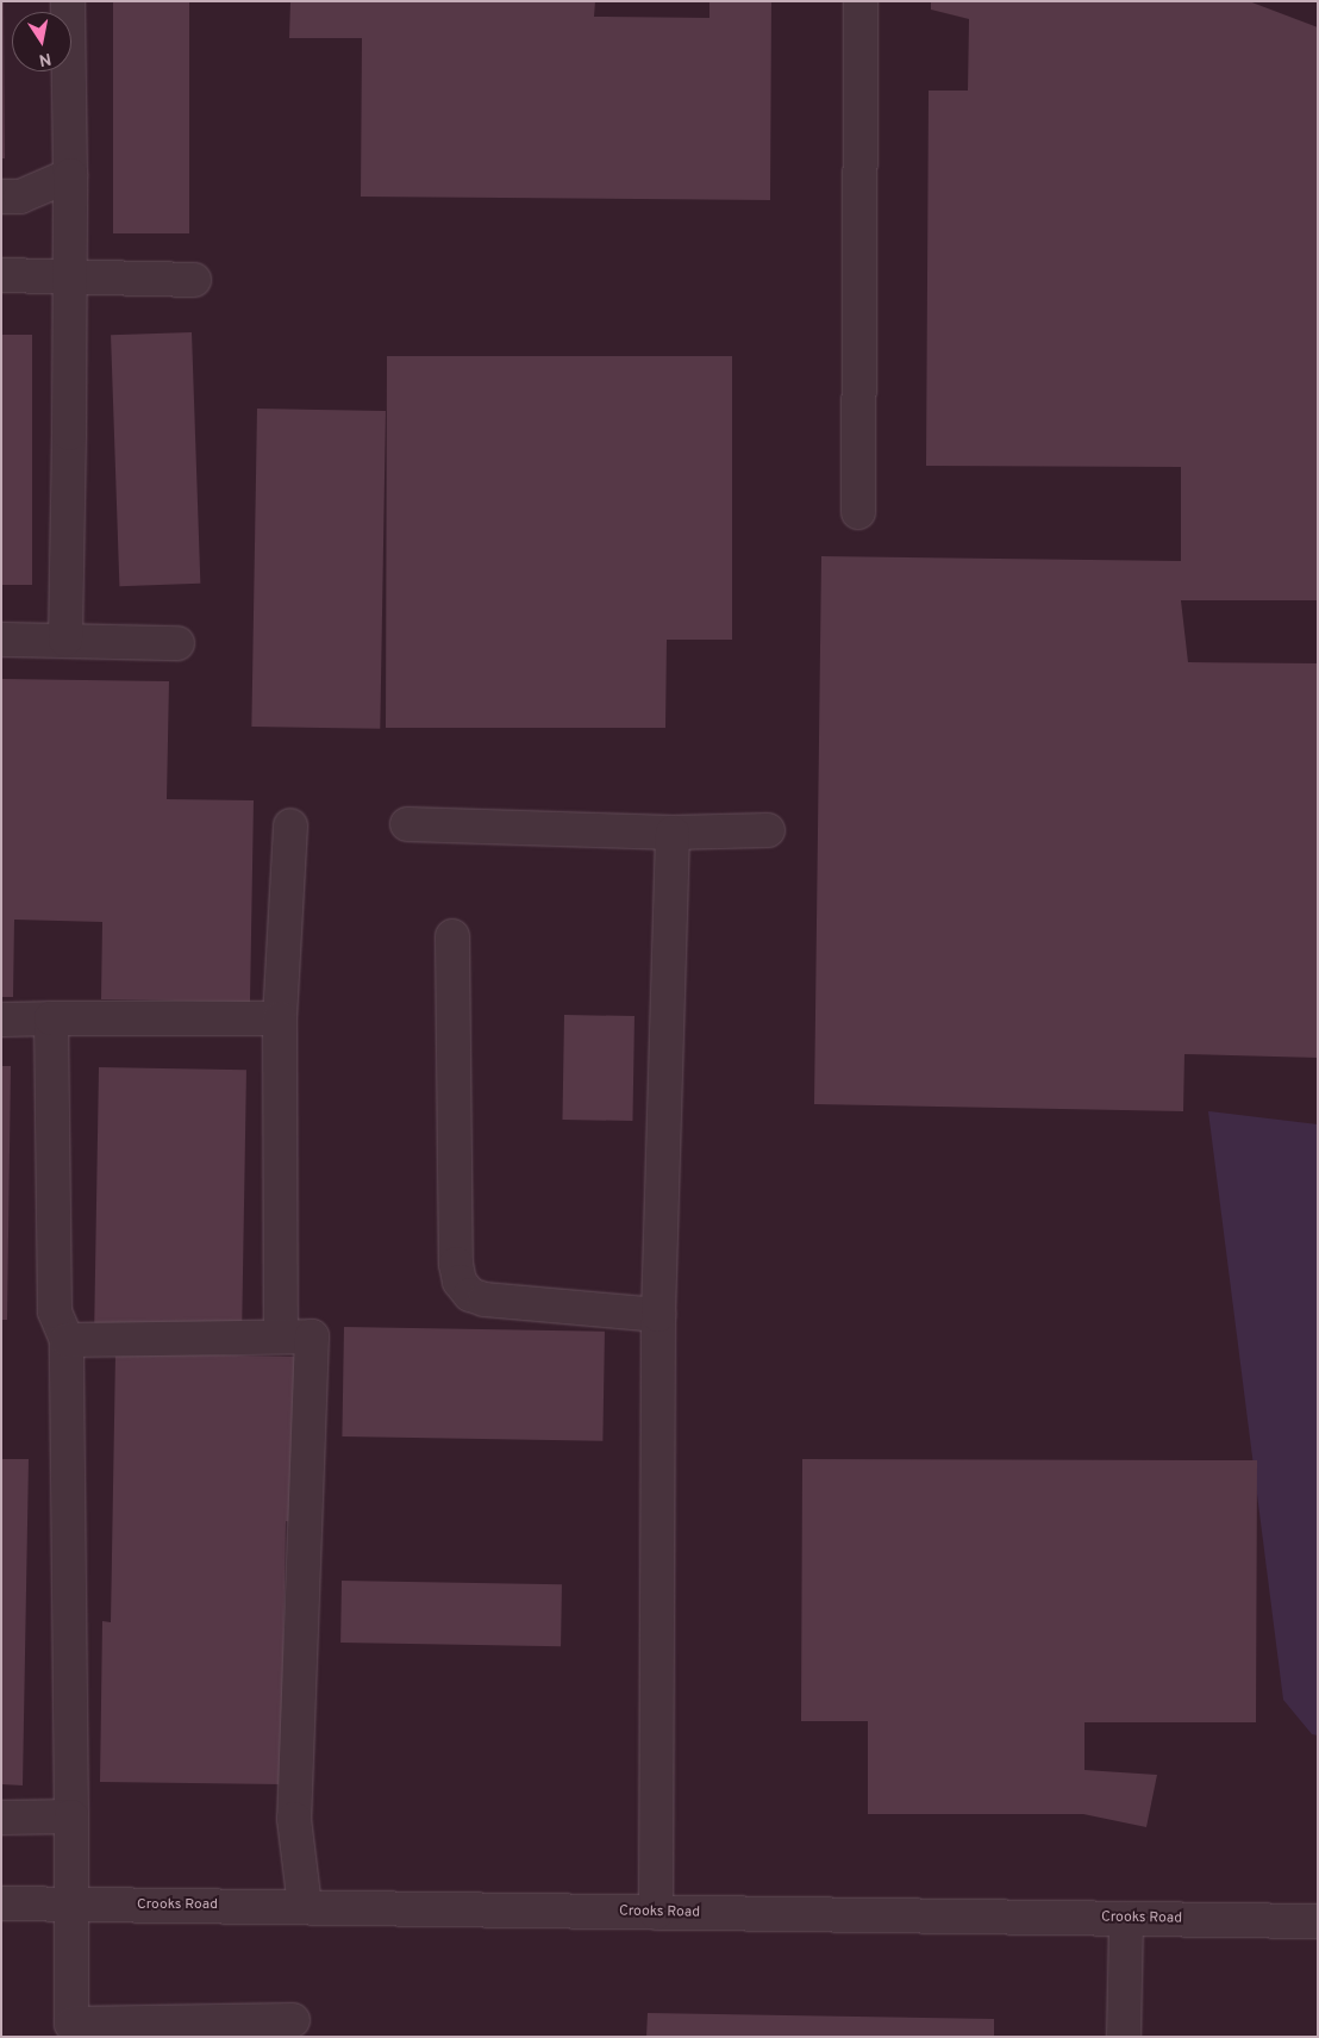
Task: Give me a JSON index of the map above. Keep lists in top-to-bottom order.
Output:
{
  "streets": {
    "street": ["Crooks Road"]
  },
  "north": "bottom"
}
